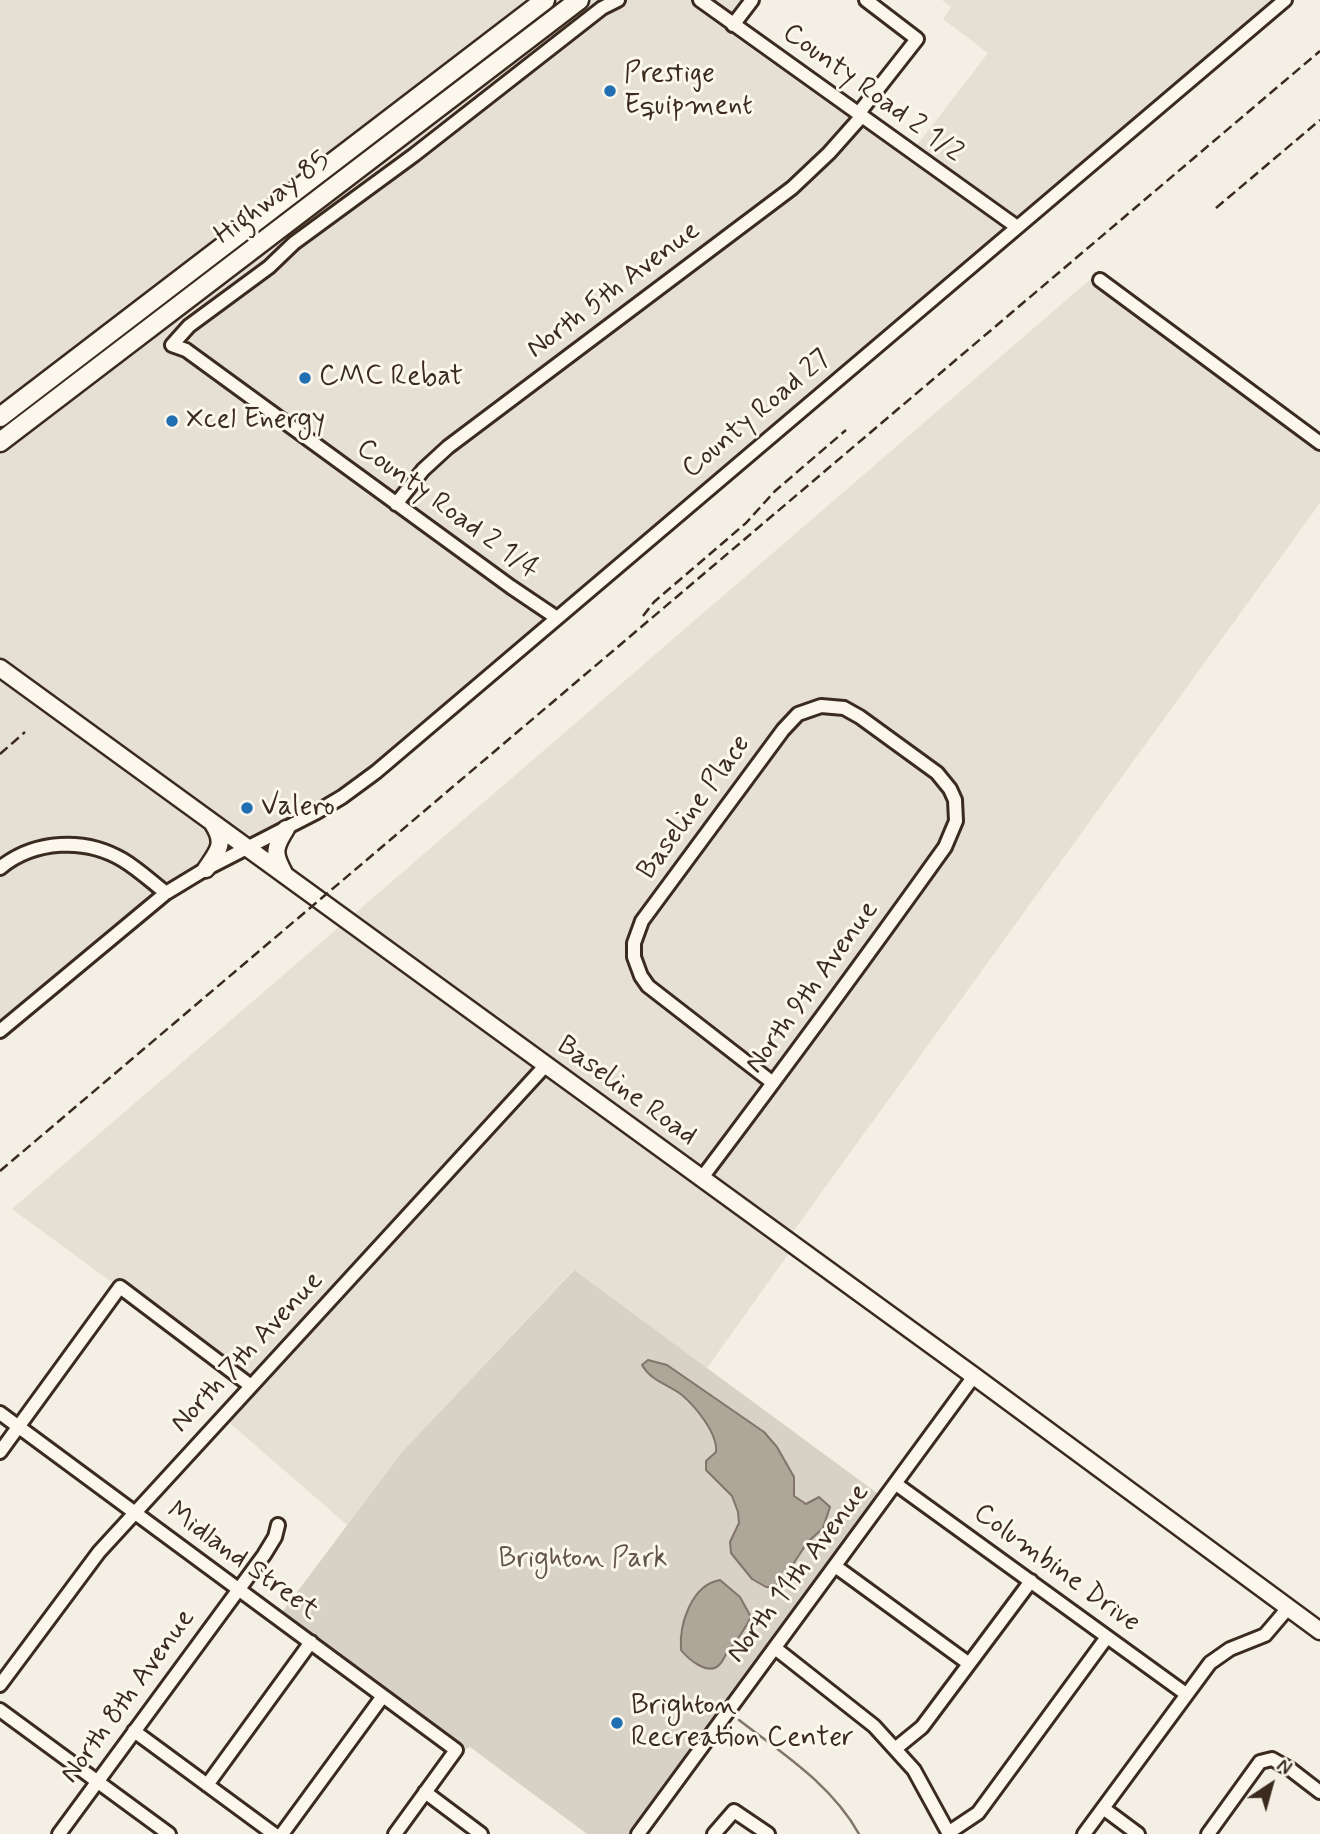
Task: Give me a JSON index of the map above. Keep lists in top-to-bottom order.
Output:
{
  "streets": {
    "highway": ["Highway 85"],
    "main road": ["Baseline Road"],
    "street": [
      "County Road 2 1/2",
      "North 5th Avenue",
      "County Road 27",
      "County Road 2 1/4",
      "Baseline Place",
      "North 9th Avenue",
      "North 7th Avenue",
      "Midland Street",
      "Columbine Drive",
      "North 11th Avenue",
      "North 8th Avenue"
    ]
  },
  "crossings": [
    ["County Road 2 1/2", "North 5th Avenue"],
    ["County Road 2 1/2", "County Road 27"],
    ["North 5th Avenue", "County Road 2 1/4"],
    ["County Road 27", "County Road 2 1/4"],
    ["County Road 27", "Baseline Road"],
    ["Baseline Place", "North 9th Avenue"],
    ["North 9th Avenue", "Baseline Road"],
    ["Baseline Road", "North 7th Avenue"],
    ["Baseline Road", "North 11th Avenue"],
    ["North 7th Avenue", "Midland Street"],
    ["Midland Street", "North 8th Avenue"],
    ["Columbine Drive", "North 11th Avenue"]
  ],
  "parks": ["Brighton Park"],
  "places": [
    "Prestige Equipment",
    "CMC Rebat",
    "Xcel Energy",
    "Valero",
    "Brighton Recreation Center"
  ],
  "north": "top right"
}
